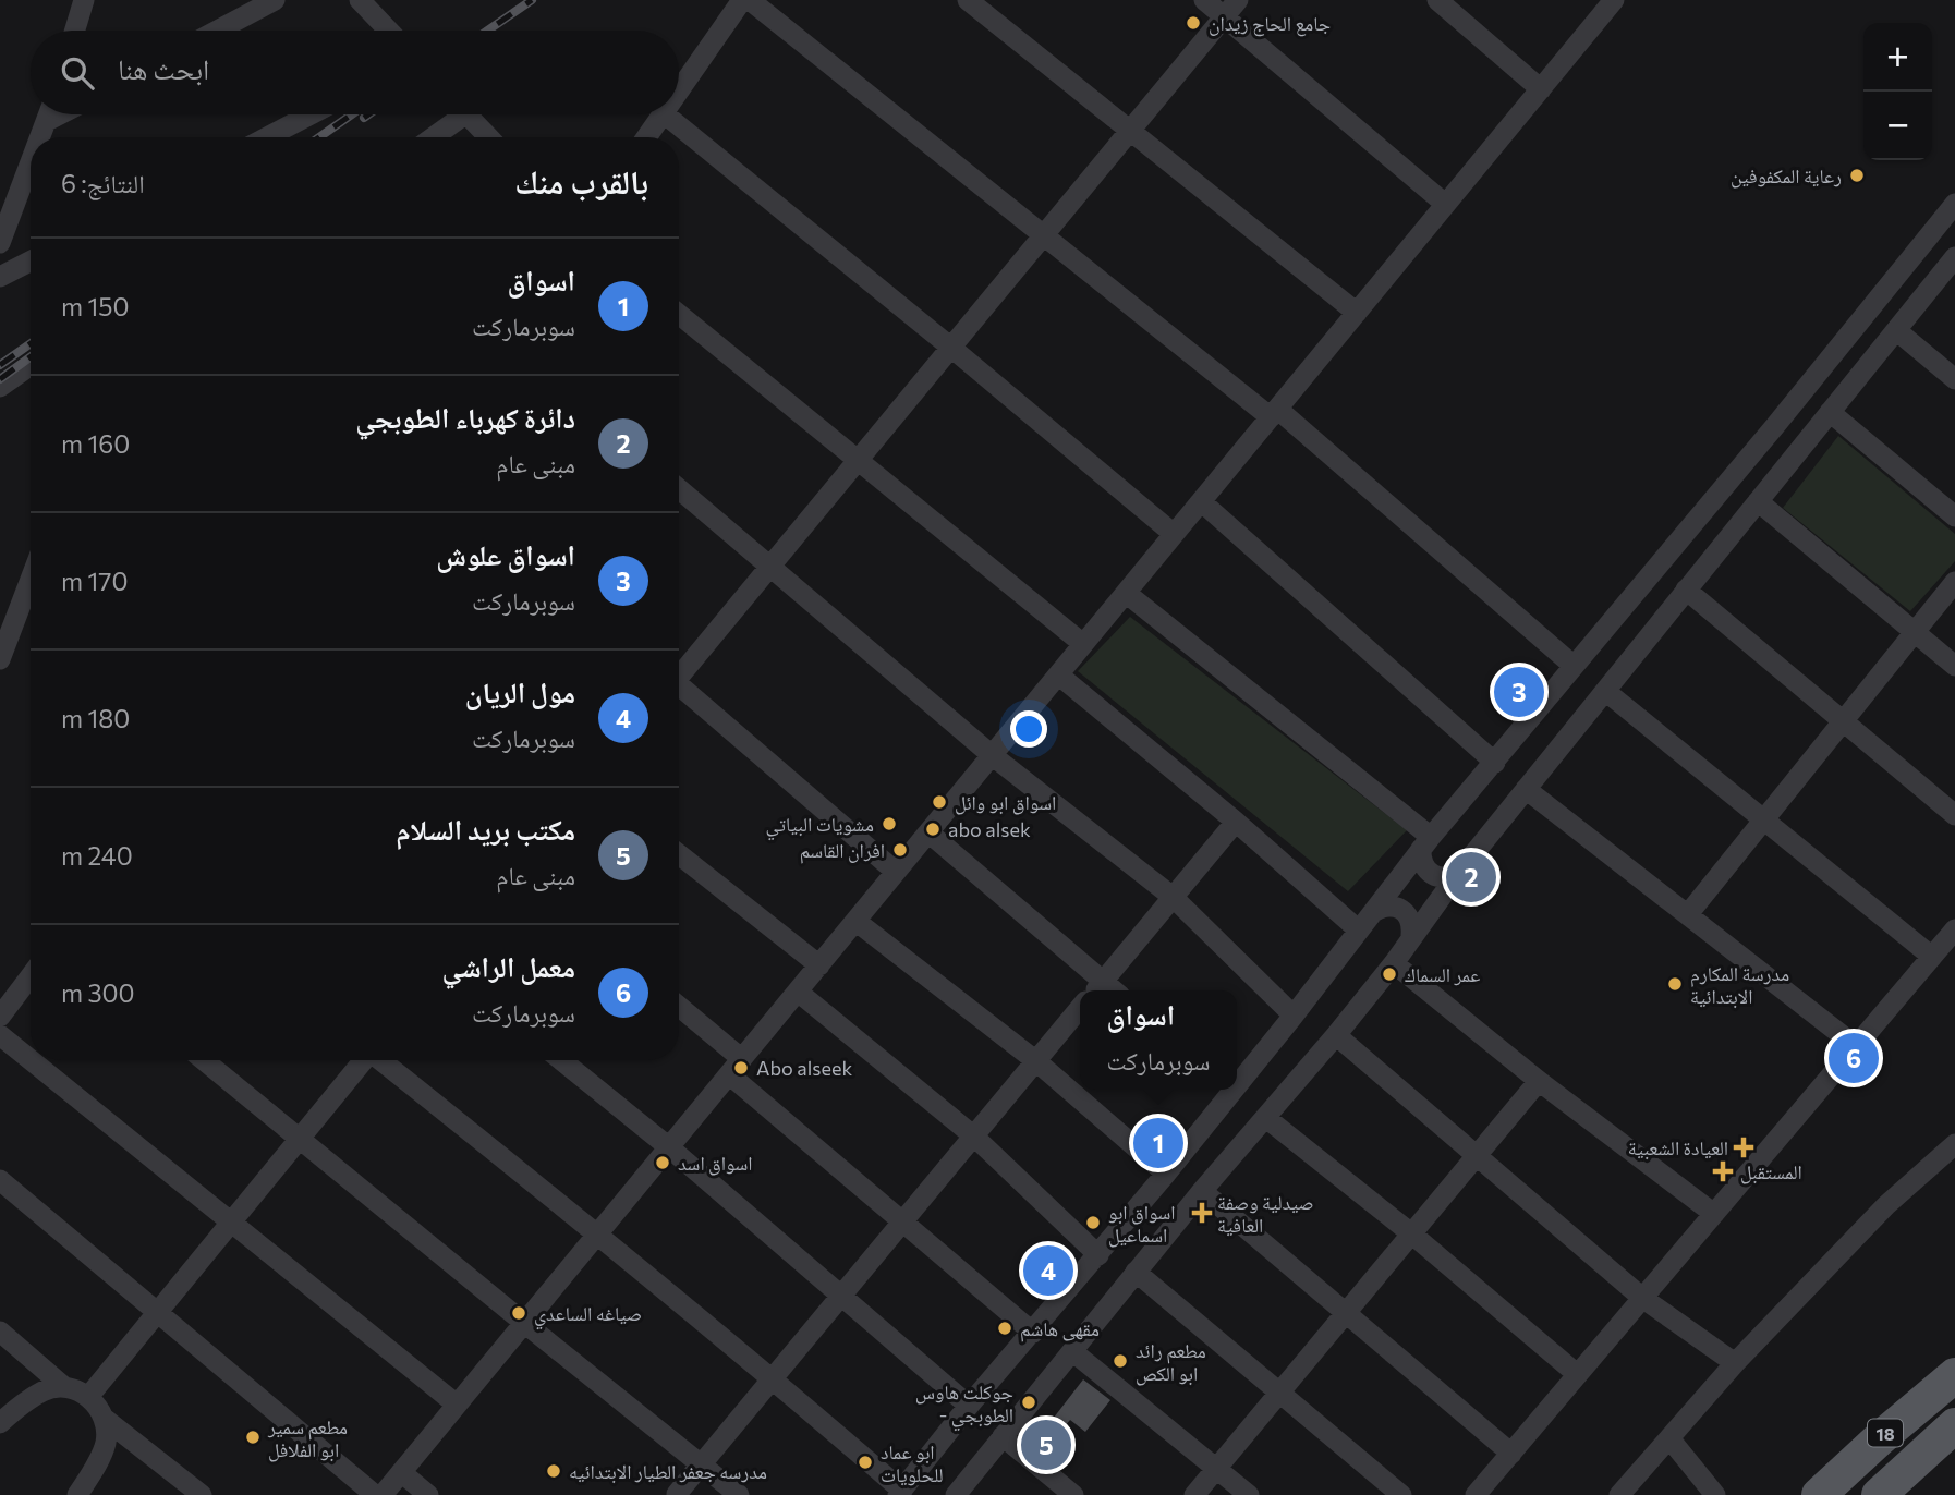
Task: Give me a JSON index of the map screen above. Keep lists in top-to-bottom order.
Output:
{
  "streets": {
    "main road": ["18"]
  },
  "places": {
    "other": [
      "جامع الحاج زيدان",
      "رعاية المكفوفين",
      "اسواق ابو وائل",
      "مشويات البياتي",
      "abo alsek",
      "افران القاسم",
      "عمر السماك",
      "مدرسة المكارم الابتدائية",
      "Abo alseek",
      "اسواق اسد",
      "اسواق ابو اسماعيل",
      "صياغه الساعدي",
      "مقهى هاشم",
      "مطعم رائد ابو الكص",
      "جوكلت هاوس - الطوبجي",
      "مطعم سمير ابو الفلافل",
      "ابو عماد للحلويات",
      "مدرسه جعفر الطيار الابتدائيه"
    ],
    "health": ["العيادة الشعبية", "المستقبل", "صيدلية وصفة العافية"]
  },
  "page": {
    "map_buttons": ["+", "−"],
    "search": "ابحث هنا",
    "heading": ["بالقرب منك", "النتائج: 6"],
    "list": [
      {
        "mark": "1",
        "name": "اسواق",
        "note": "سوبرماركت",
        "value": "150 m"
      },
      {
        "mark": "2",
        "name": "دائرة كهرباء الطوبجي",
        "note": "مبنى عام",
        "value": "160 m"
      },
      {
        "mark": "3",
        "name": "اسواق علوش",
        "note": "سوبرماركت",
        "value": "170 m"
      },
      {
        "mark": "4",
        "name": "مول الريان",
        "note": "سوبرماركت",
        "value": "180 m"
      },
      {
        "mark": "5",
        "name": "مكتب بريد السلام",
        "note": "مبنى عام",
        "value": "240 m"
      },
      {
        "mark": "6",
        "name": "معمل الراشي",
        "note": "سوبرماركت",
        "value": "300 m"
      }
    ],
    "pins": [
      "3",
      "2",
      "6",
      "1",
      "4",
      "5"
    ],
    "popup": ["اسواق", "سوبرماركت"]
  }
}
